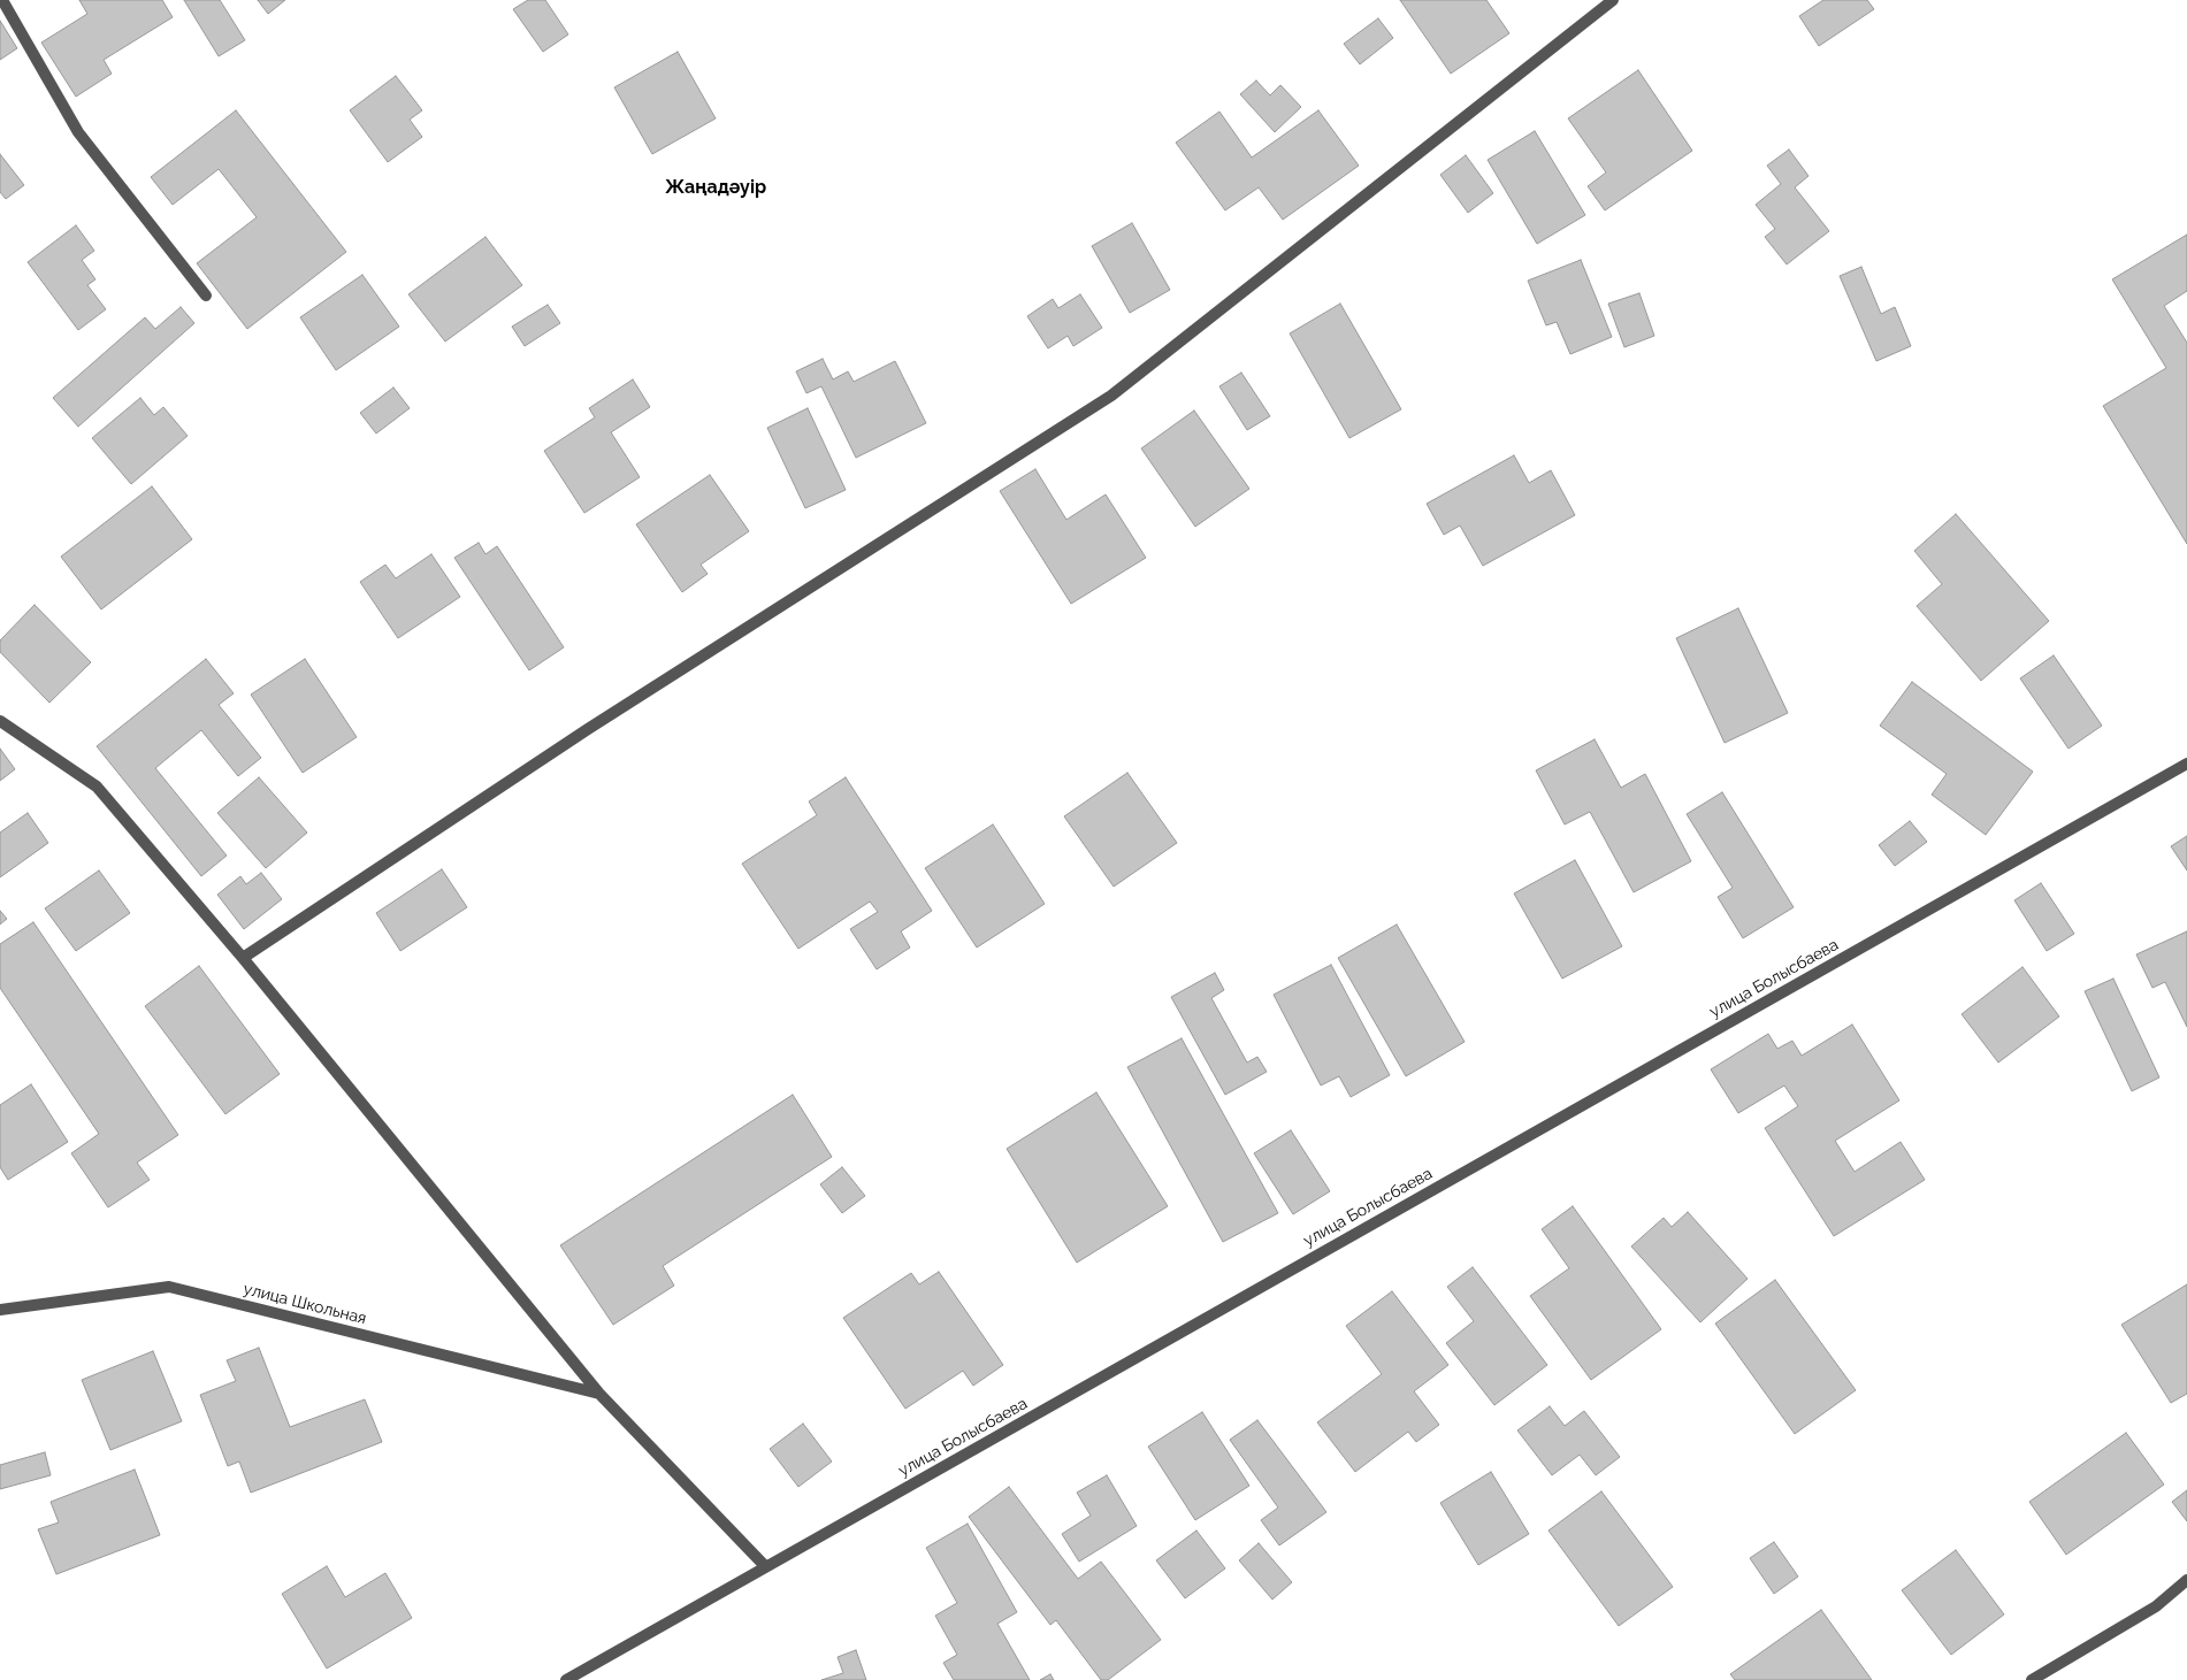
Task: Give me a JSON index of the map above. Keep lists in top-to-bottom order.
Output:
{
  "streets": {
    "street": ["улица Болысбаева", "улица Школьная"]
  },
  "districts": ["Жаңадәуір"]
}
